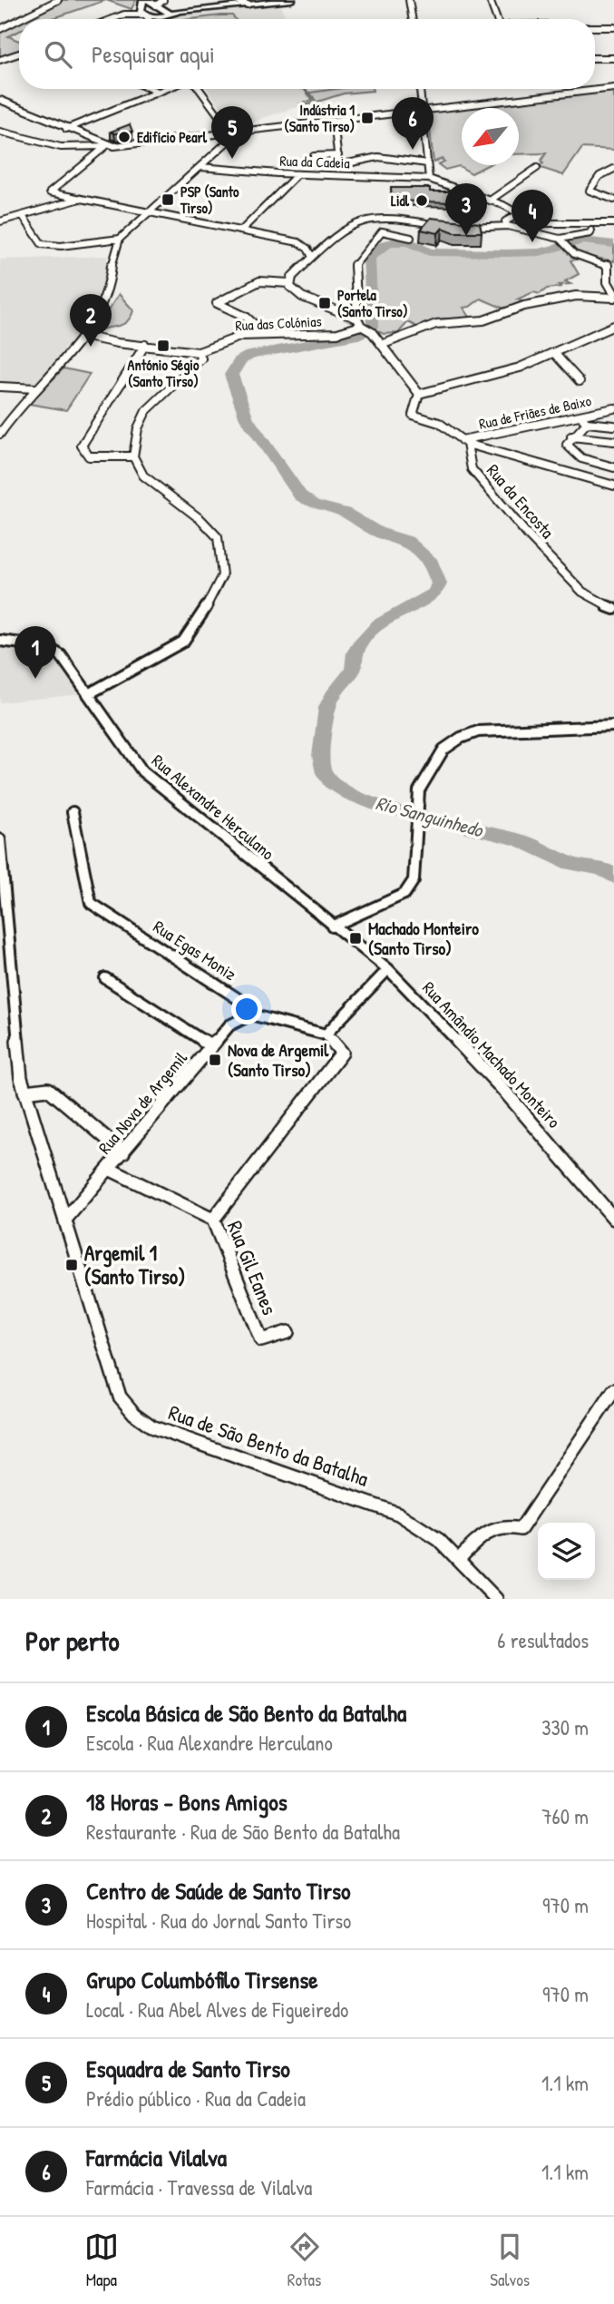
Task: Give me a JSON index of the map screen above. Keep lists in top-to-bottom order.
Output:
{
  "streets": {
    "street": [
      "Rua da Cadeia",
      "Rua das Colónias",
      "Rua de Friães de Baixo",
      "Rua da Encosta",
      "Rua Alexandre Herculano",
      "Rua Egas Moniz",
      "Rua Amândio Machado Monteiro",
      "Rua Nova de Argemil",
      "Rua Gil Eanes",
      "Rua de São Bento da Batalha"
    ]
  },
  "crossings": [
    ["Rua de Friães de Baixo", "Rua da Encosta"],
    ["Rua Alexandre Herculano", "Rua Amândio Machado Monteiro"],
    ["Rua Egas Moniz", "Rua Nova de Argemil"],
    ["Rua Nova de Argemil", "Rua Gil Eanes"],
    ["Rua Nova de Argemil", "Rua de São Bento da Batalha"]
  ],
  "water": ["Rio Sanguinhedo"],
  "places": {
    "transit": [
      "Indústria 1 (Santo Tirso)",
      "PSP (Santo Tirso)",
      "Portela (Santo Tirso)",
      "António Ségio (Santo Tirso)",
      "Machado Monteiro (Santo Tirso)",
      "Nova de Argemil (Santo Tirso)",
      "Argemil 1 (Santo Tirso)"
    ],
    "other": ["Edifício Pearl", "Lidl"]
  },
  "north": "bottom left",
  "page": {
    "search": "Pesquisar aqui",
    "pins": [
      "6",
      "5",
      "3",
      "4",
      "2",
      "1"
    ],
    "heading": ["Por perto", "6 resultados"],
    "list": [
      {
        "mark": "1",
        "name": "Escola Básica de São Bento da Batalha",
        "note": "Escola · Rua Alexandre Herculano",
        "value": "330 m"
      },
      {
        "mark": "2",
        "name": "18 Horas - Bons Amigos",
        "note": "Restaurante · Rua de São Bento da Batalha",
        "value": "760 m"
      },
      {
        "mark": "3",
        "name": "Centro de Saúde de Santo Tirso",
        "note": "Hospital · Rua do Jornal Santo Tirso",
        "value": "970 m"
      },
      {
        "mark": "4",
        "name": "Grupo Columbófilo Tirsense",
        "note": "Local · Rua Abel Alves de Figueiredo",
        "value": "970 m"
      },
      {
        "mark": "5",
        "name": "Esquadra de Santo Tirso",
        "note": "Prédio público · Rua da Cadeia",
        "value": "1.1 km"
      },
      {
        "mark": "6",
        "name": "Farmácia Vilalva",
        "note": "Farmácia · Travessa de Vilalva",
        "value": "1.1 km"
      }
    ],
    "nav": ["Mapa", "Rotas", "Salvos"]
  }
}
